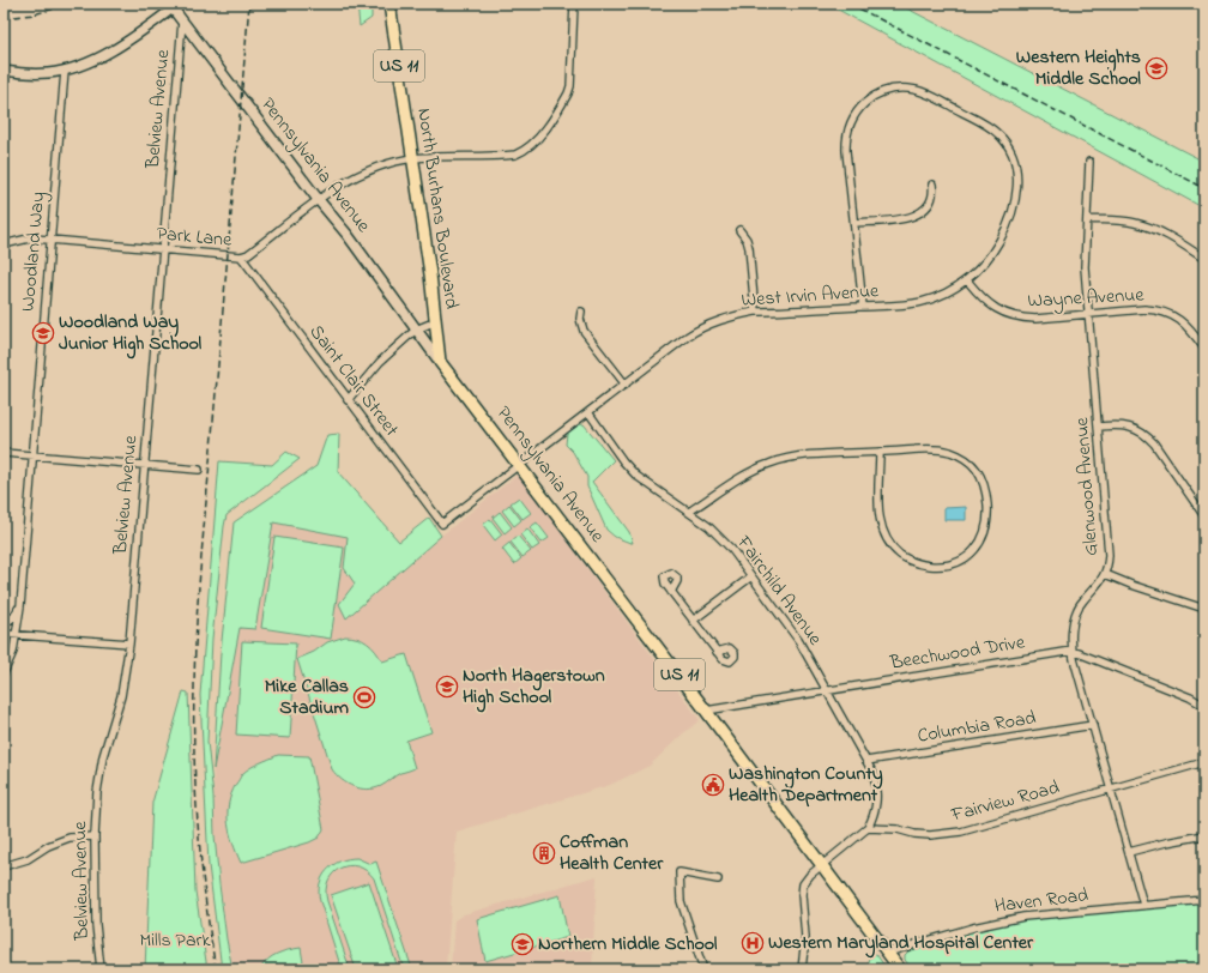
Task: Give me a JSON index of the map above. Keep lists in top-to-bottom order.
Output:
{
  "streets": {
    "main road": ["US 11", "Pennsylvania Avenue", "North Burhans Boulevard"],
    "street": [
      "Belview Avenue",
      "Park Lane",
      "Woodland Way",
      "West Irvin Avenue",
      "Wayne Avenue",
      "Saint Clair Street",
      "Glenwood Avenue",
      "Fairchild Avenue",
      "Beechwood Drive",
      "Columbia Road",
      "Fairview Road",
      "Haven Road"
    ]
  },
  "crossings": [
    ["Belview Avenue", "Pennsylvania Avenue"],
    ["Belview Avenue", "Park Lane"],
    ["Pennsylvania Avenue", "North Burhans Boulevard"],
    ["Pennsylvania Avenue", "Park Lane"],
    ["Pennsylvania Avenue", "West Irvin Avenue"],
    ["Pennsylvania Avenue", "Beechwood Drive"],
    ["Pennsylvania Avenue", "Haven Road"],
    ["North Burhans Boulevard", "Park Lane"],
    ["Park Lane", "Woodland Way"],
    ["Park Lane", "Saint Clair Street"],
    ["West Irvin Avenue", "Wayne Avenue"],
    ["West Irvin Avenue", "Saint Clair Street"],
    ["West Irvin Avenue", "Fairchild Avenue"],
    ["Wayne Avenue", "Glenwood Avenue"],
    ["Glenwood Avenue", "Beechwood Drive"],
    ["Glenwood Avenue", "Columbia Road"],
    ["Glenwood Avenue", "Fairview Road"],
    ["Glenwood Avenue", "Haven Road"],
    ["Fairchild Avenue", "Beechwood Drive"],
    ["Fairchild Avenue", "Columbia Road"],
    ["Fairchild Avenue", "Fairview Road"]
  ],
  "parks": ["Mills Park"],
  "places": {
    "school or university": [
      "Western Heights Middle School",
      "Woodland Way Junior High School",
      "North Hagerstown High School",
      "Northern Middle School"
    ],
    "sports": ["Mike Callas Stadium"],
    "public building": ["Washington County Health Department"],
    "building": ["Coffman Health Center"],
    "hospital": ["Western Maryland Hospital Center"]
  }
}
